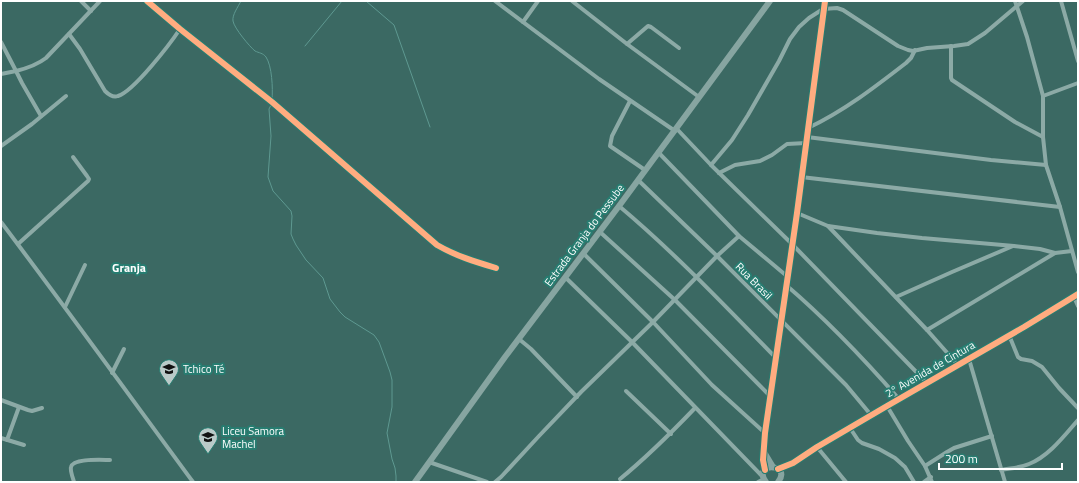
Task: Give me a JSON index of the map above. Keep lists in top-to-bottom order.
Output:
{
  "streets": {
    "street": ["Estrada Granja do Pessube", "Rua Brasil", "2° Avenida de Cintura"]
  },
  "crossings": [
    ["Estrada Granja do Pessube", "Rua Brasil"],
    ["Rua Brasil", "2° Avenida de Cintura"]
  ],
  "districts": ["Granja"],
  "places": {
    "school or university": ["Tchico Té", "Liceu Samora Machel"]
  },
  "scale_bar": "200 m"
}
